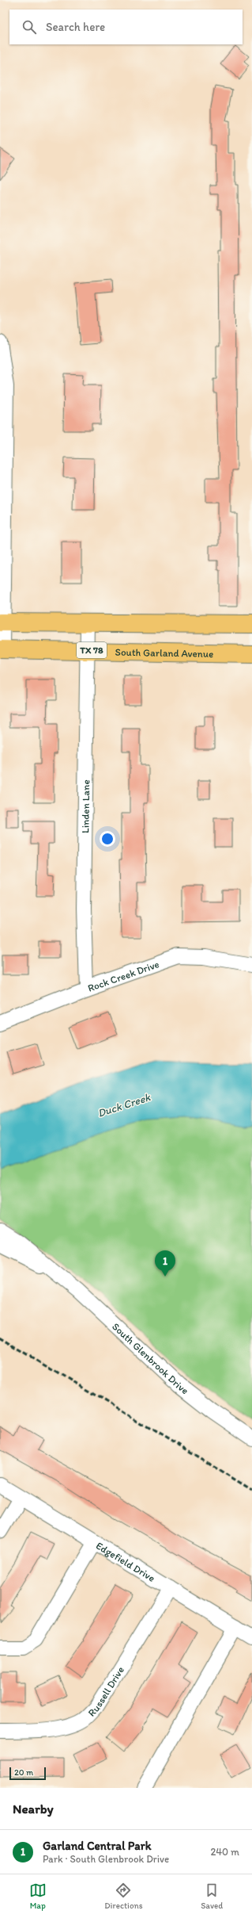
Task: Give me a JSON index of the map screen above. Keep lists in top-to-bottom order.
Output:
{
  "streets": {
    "main road": ["TX 78", "South Garland Avenue"],
    "street": [
      "Linden Lane",
      "Rock Creek Drive",
      "South Glenbrook Drive",
      "Edgefield Drive",
      "Russell Drive"
    ]
  },
  "crossings": [
    ["South Garland Avenue", "Linden Lane"],
    ["Linden Lane", "Rock Creek Drive"],
    ["Edgefield Drive", "Russell Drive"]
  ],
  "water": ["Duck Creek"],
  "scale_bar": "20 m",
  "page": {
    "search": "Search here",
    "pins": "1",
    "scale": "20 m",
    "heading": "Nearby",
    "list": [
      {
        "mark": "1",
        "name": "Garland Central Park",
        "note": "Park · South Glenbrook Drive",
        "value": "240 m"
      }
    ],
    "nav": ["Map", "Directions", "Saved"]
  }
}
